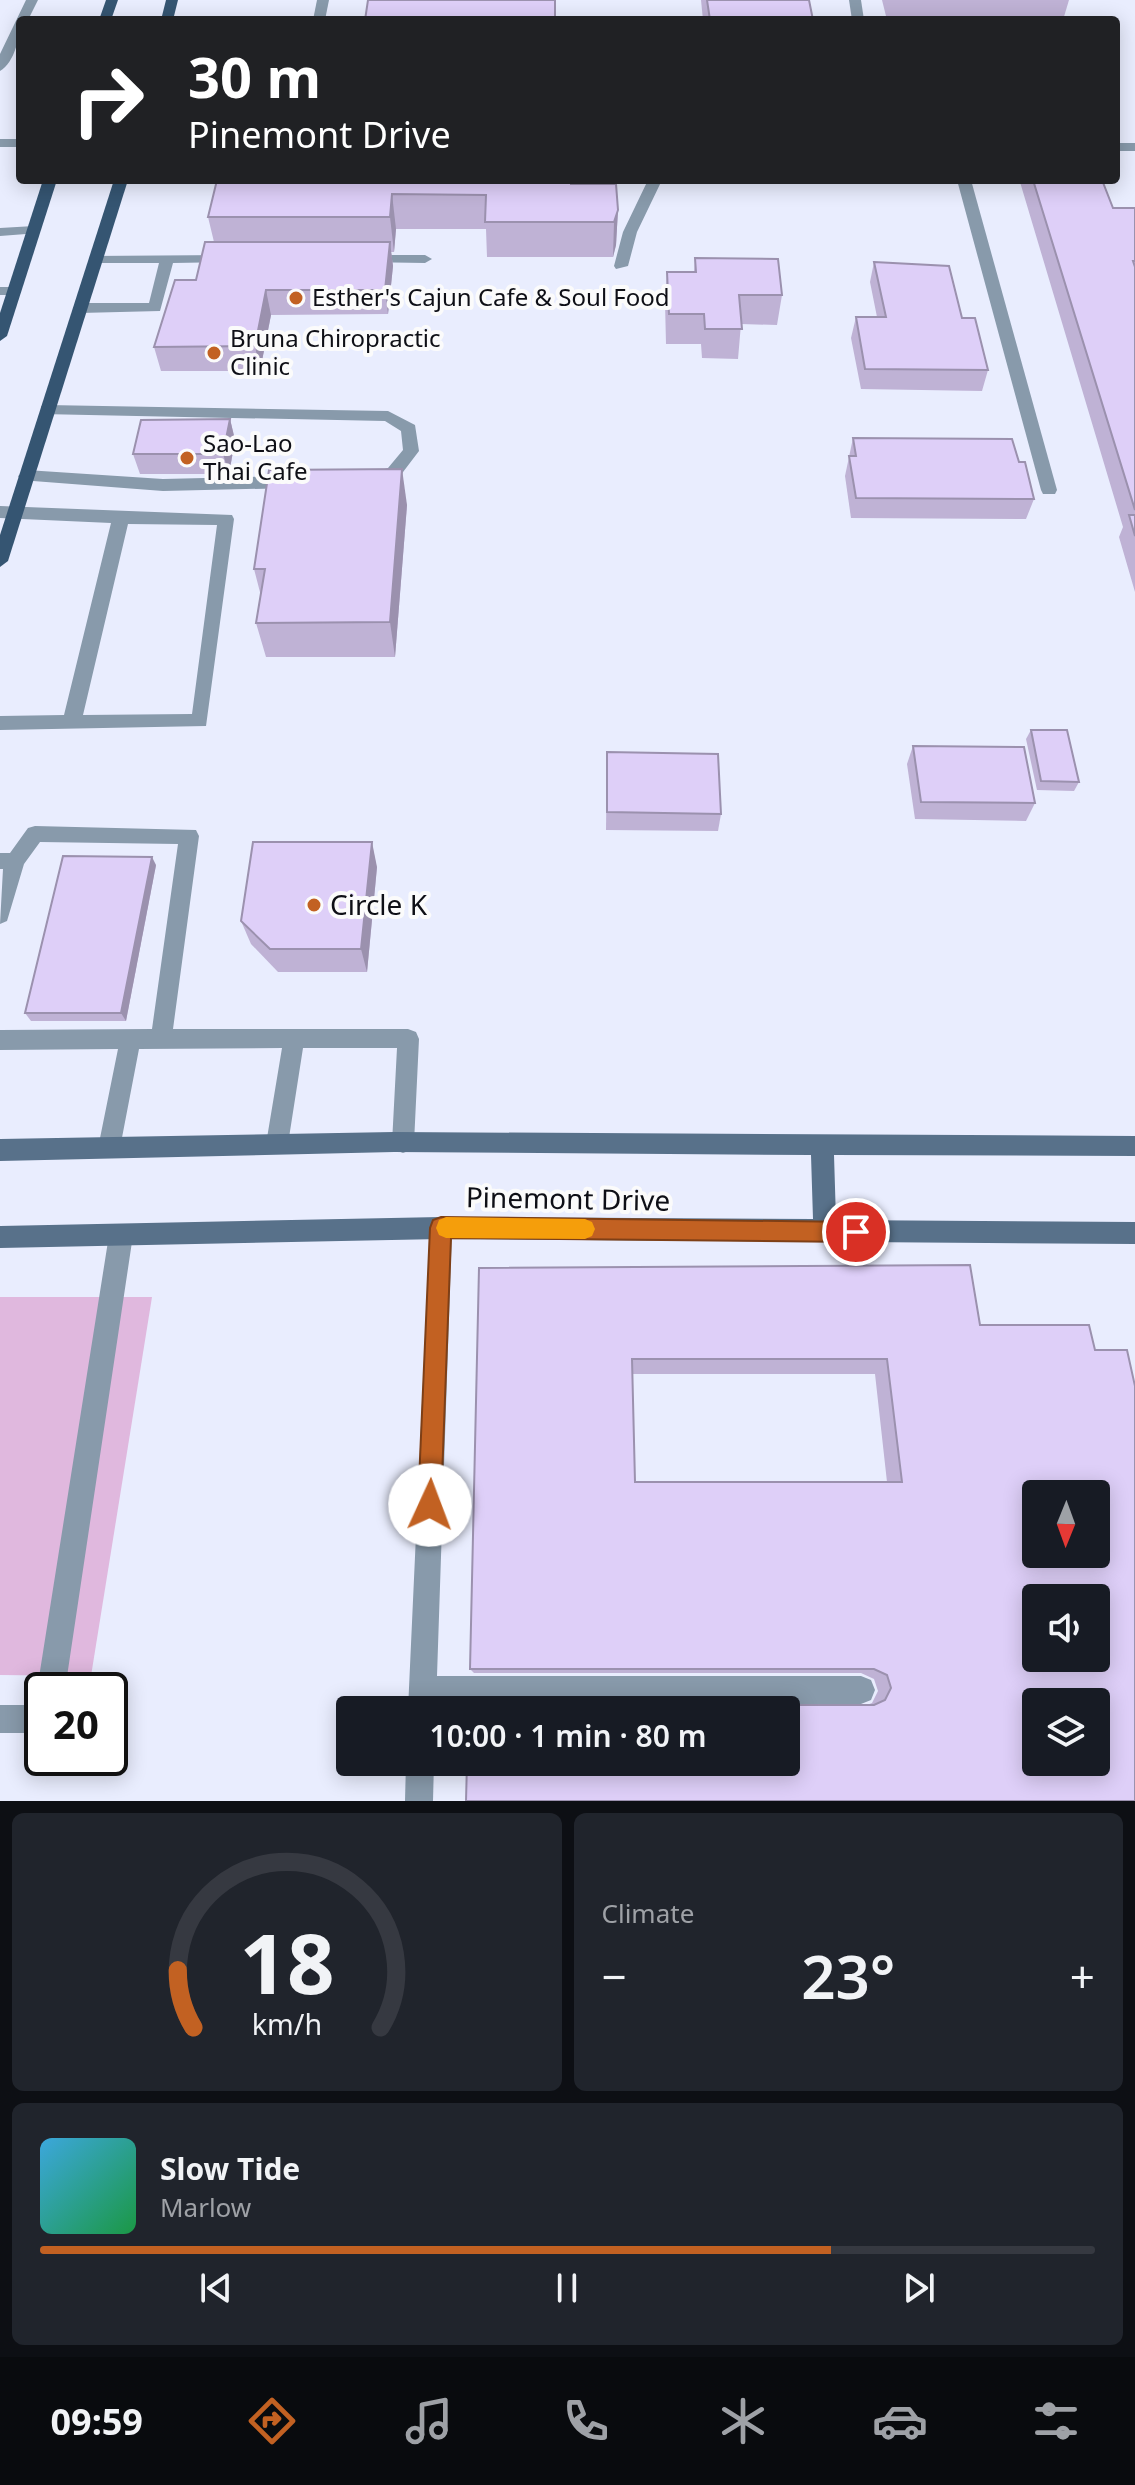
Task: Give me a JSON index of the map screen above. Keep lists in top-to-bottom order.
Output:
{
  "streets": {
    "main road": ["Pinemont Drive"]
  },
  "places": [
    "Esther's Cajun Cafe & Soul Food",
    "Bruna Chiropractic Clinic",
    "Sao-Lao Thai Cafe",
    "Circle K"
  ],
  "north": "bottom",
  "page": {
    "turn": ["30 m", "Pinemont Drive"],
    "limit": "20",
    "trip": "10:00 · 1 min · 80 m",
    "tile": "Climate",
    "heat": ["−", "23°", "+"],
    "song": ["Slow Tide", "Marlow"],
    "tabs": "09:59",
    "gauge": ["18", "km/h"]
  }
}
